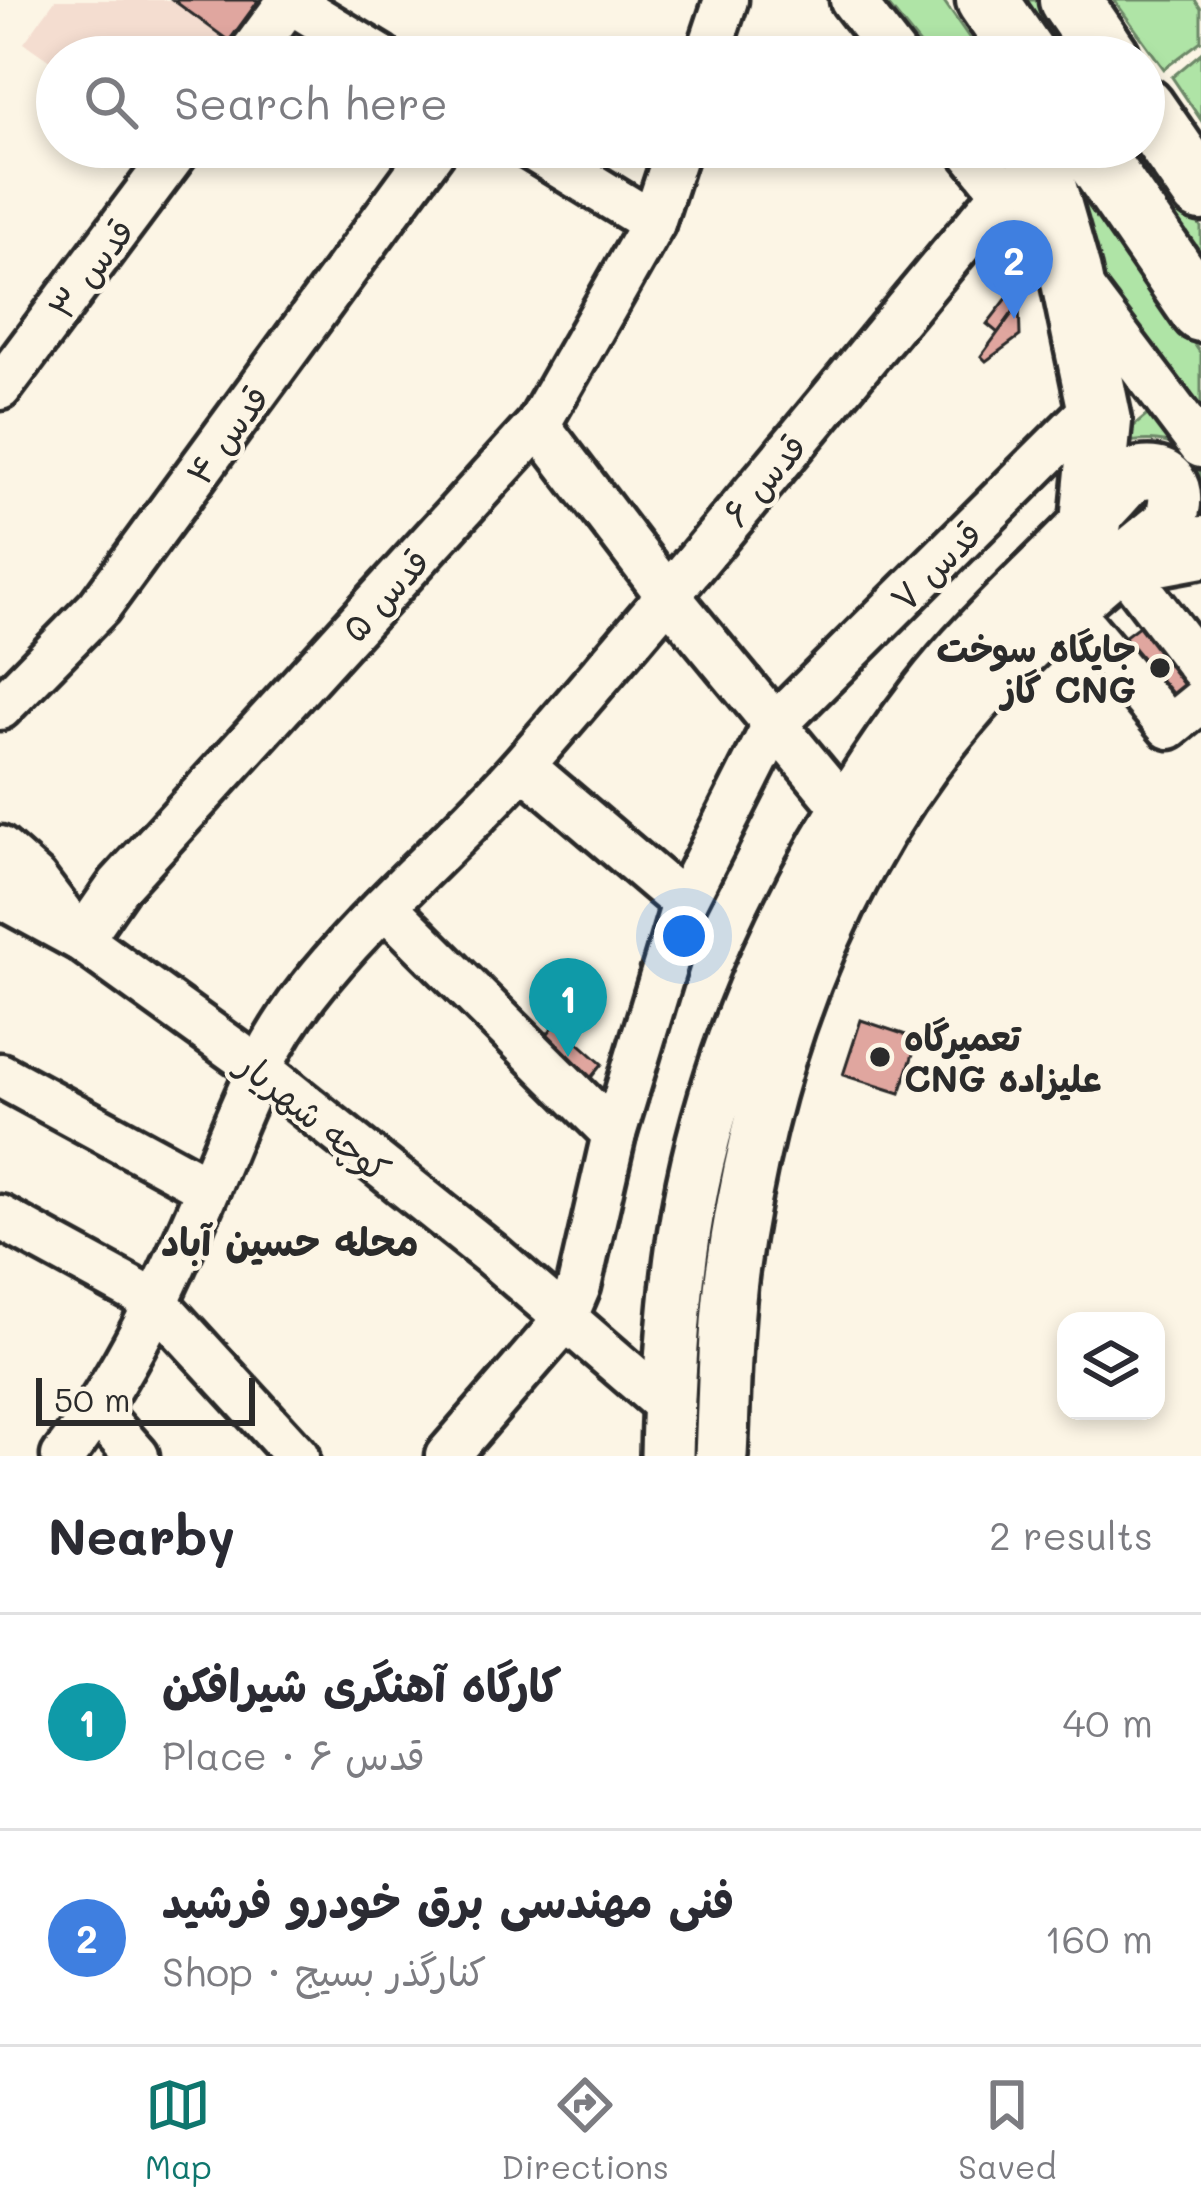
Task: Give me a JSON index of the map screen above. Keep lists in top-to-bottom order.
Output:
{
  "streets": {
    "street": [
      "قدس ۳",
      "قدس ۴",
      "قدس ۶",
      "قدس ۷",
      "قدس ۵",
      "کوچه شهریار"
    ]
  },
  "crossings": [
    ["قدس ۶", "کوچه شهریار"],
    ["قدس ۷", "کوچه شهریار"],
    ["قدس ۵", "کوچه شهریار"]
  ],
  "districts": ["محله حسین آباد"],
  "places": ["جایگاه سوخت گاز CNG", "تعمیرگاه CNG علیزاده"],
  "scale_bar": "50 m",
  "page": {
    "search": "Search here",
    "pins": ["2", "1"],
    "scale": "50 m",
    "heading": ["Nearby", "2 results"],
    "list": [
      {
        "mark": "1",
        "name": "کارگاه آهنگری شیرافکن",
        "note": "Place · قدس ۶",
        "value": "40 m"
      },
      {
        "mark": "2",
        "name": "فنی مهندسی برق خودرو فرشید",
        "note": "Shop · کنارگذر بسیج",
        "value": "160 m"
      }
    ],
    "nav": ["Map", "Directions", "Saved"]
  }
}
